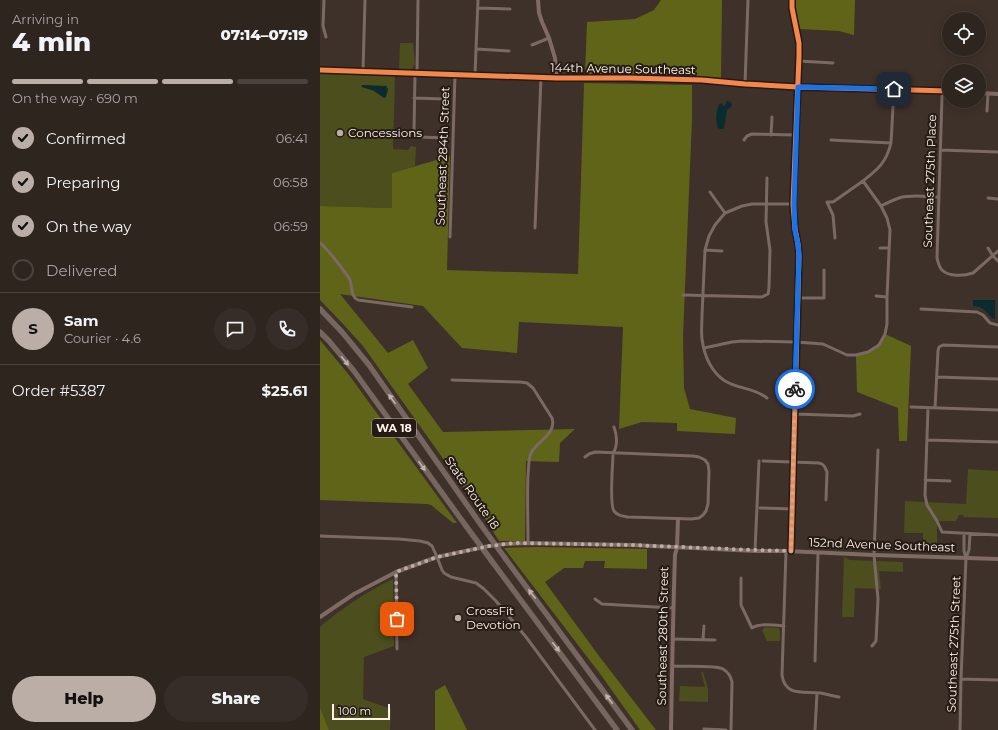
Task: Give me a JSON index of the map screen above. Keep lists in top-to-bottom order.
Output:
{
  "streets": {
    "highway": ["WA 18", "State Route 18"],
    "street": [
      "144th Avenue Southeast",
      "Southeast 284th Street",
      "Southeast 275th Place",
      "152nd Avenue Southeast",
      "Southeast 280th Street",
      "Southeast 275th Street"
    ]
  },
  "crossings": [
    ["144th Avenue Southeast", "Southeast 284th Street"],
    ["152nd Avenue Southeast", "Southeast 280th Street"],
    ["152nd Avenue Southeast", "Southeast 275th Street"]
  ],
  "places": ["Concessions", "CrossFit Devotion"],
  "scale_bar": "100 m",
  "page": {
    "heading": ["4 min", "Arriving in", "07:14–07:19"],
    "panel": [
      "Sam",
      "Courier · 4.6",
      "Order #5387",
      "$25.61"
    ],
    "bar": "On the way · 690 m",
    "list": [
      ["Confirmed", "06:41"],
      ["Preparing", "06:58"],
      ["On the way", "06:59"],
      "Delivered"
    ],
    "round": "S",
    "buttons": ["Help", "Share"],
    "scale": "100 m"
  }
}
